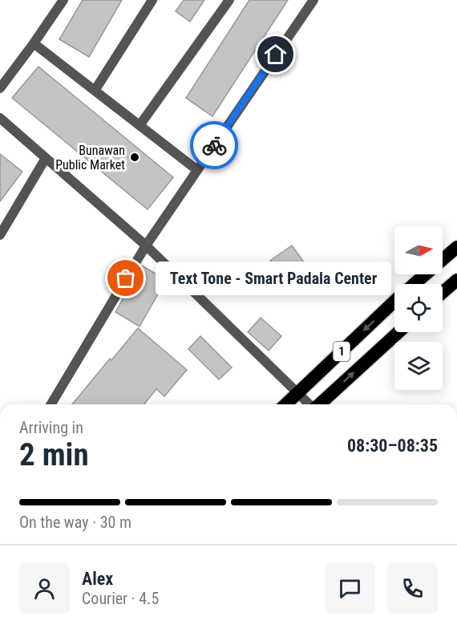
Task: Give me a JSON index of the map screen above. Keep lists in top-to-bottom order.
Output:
{
  "streets": {
    "highway": ["1"]
  },
  "places": ["Bunawan Public Market", "Text Tone - Smart Padala Center"],
  "north": "right",
  "page": {
    "bubble": "Text Tone - Smart Padala Center",
    "heading": ["2 min", "Arriving in", "08:30–08:35"],
    "panel": ["Alex", "Courier · 4.5"],
    "bar": "On the way · 30 m"
  }
}
